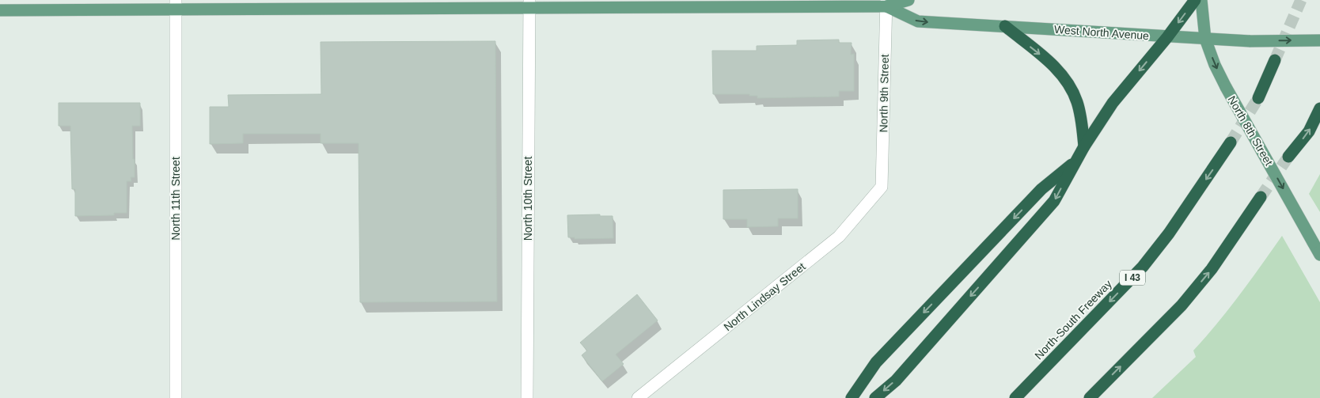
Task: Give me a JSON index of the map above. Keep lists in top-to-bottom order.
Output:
{
  "streets": {
    "highway": ["I 43", "North-South Freeway"],
    "main road": ["West North Avenue", "North 8th Street"],
    "street": [
      "North 9th Street",
      "North 11th Street",
      "North 10th Street",
      "North Lindsay Street"
    ]
  },
  "crossings": [
    ["West North Avenue", "North 9th Street"],
    ["West North Avenue", "North 8th Street"],
    ["West North Avenue", "North 11th Street"],
    ["West North Avenue", "North 10th Street"],
    ["North 9th Street", "North Lindsay Street"]
  ],
  "one_way": ["North 8th Street"]
}
